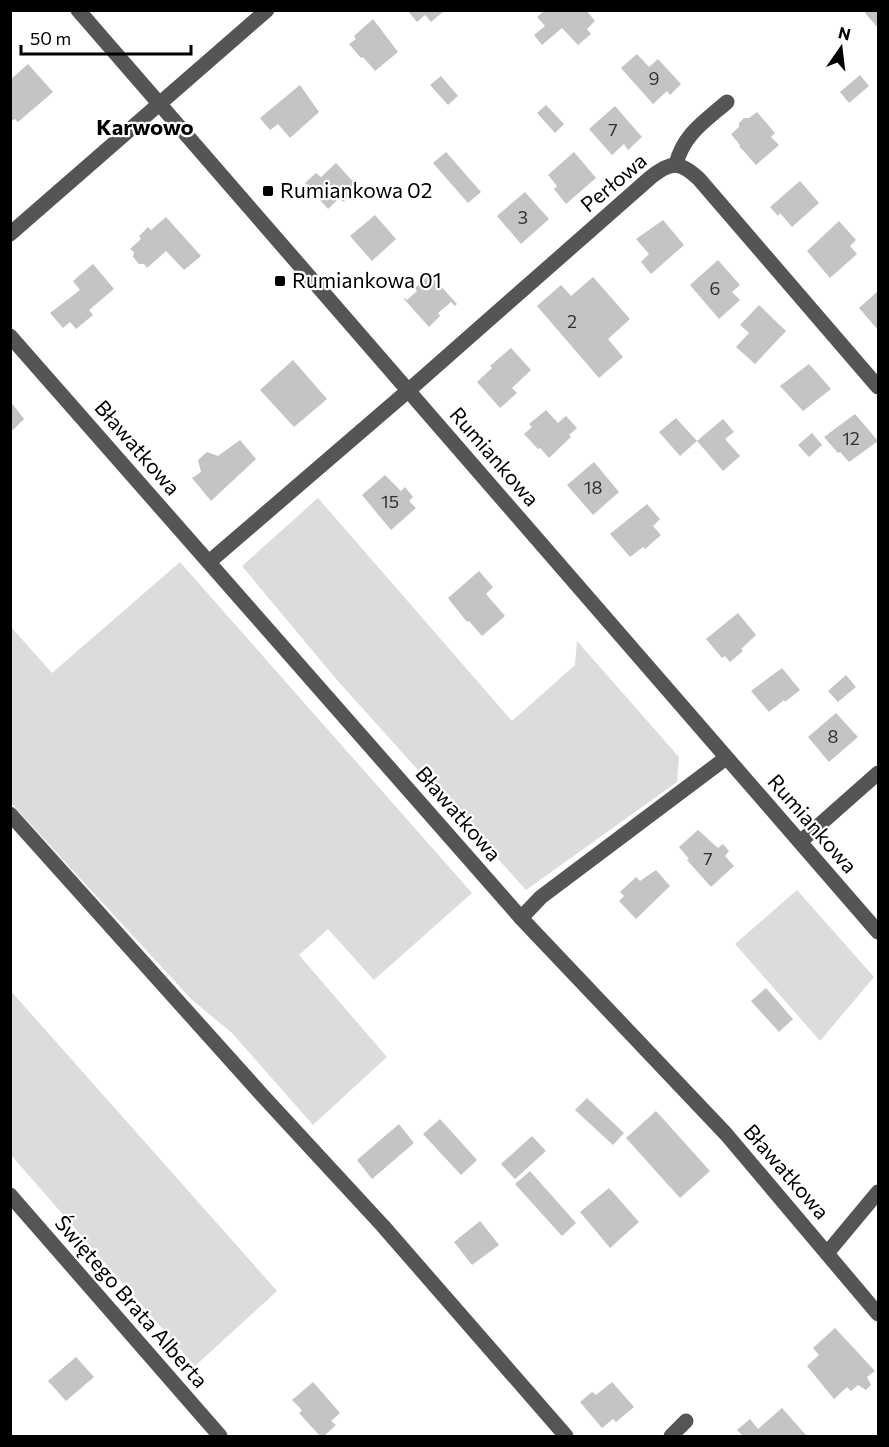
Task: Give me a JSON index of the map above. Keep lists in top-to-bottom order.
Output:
{
  "streets": {
    "street": [
      "Perłowa",
      "Bławatkowa",
      "Rumiankowa",
      "Świętego Brata Alberta"
    ]
  },
  "crossings": [
    ["Perłowa", "Bławatkowa"],
    ["Perłowa", "Rumiankowa"]
  ],
  "districts": ["Karwowo"],
  "places": {
    "transit": ["Rumiankowa 02", "Rumiankowa 01"]
  },
  "house_numbers": [
    "9",
    "7",
    "3",
    "6",
    "2",
    "12",
    "18",
    "15",
    "8",
    "7"
  ],
  "scale_bar": "50 m",
  "north": "top"
}
